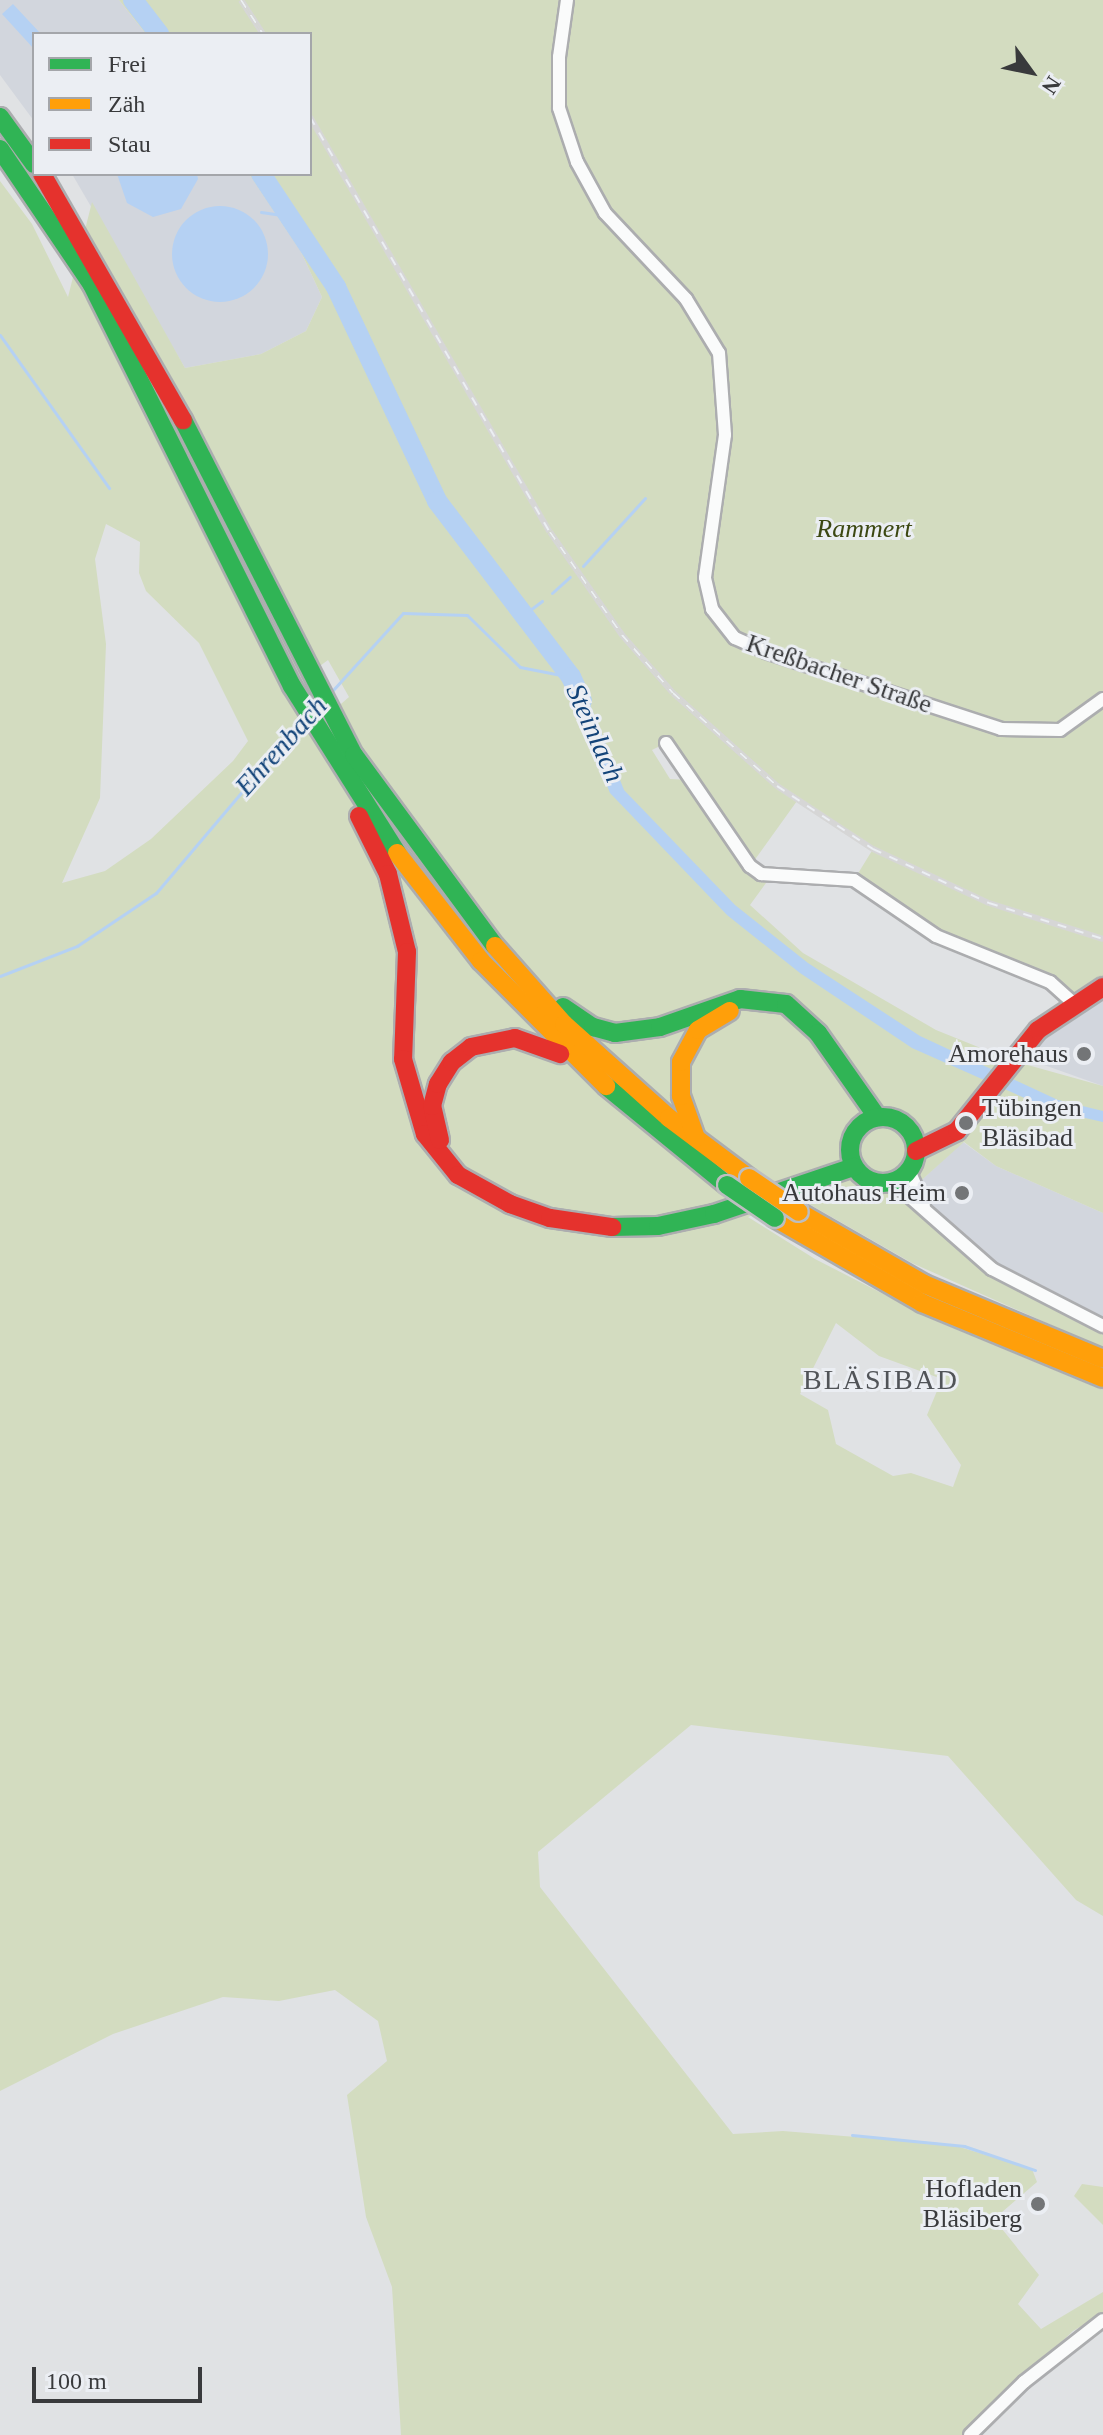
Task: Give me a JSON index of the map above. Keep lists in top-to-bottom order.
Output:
{
  "streets": {
    "street": ["Kreßbacher Straße"]
  },
  "districts": ["BLÄSIBAD"],
  "water": ["Steinlach", "Ehrenbach"],
  "parks": ["Rammert"],
  "places": [
    "Amorehaus",
    "Tübingen Bläsibad",
    "Autohaus Heim",
    "Hofladen Bläsiberg"
  ],
  "legend": ["Frei", "Zäh", "Stau"],
  "scale_bar": "100 m",
  "north": "bottom right"
}
